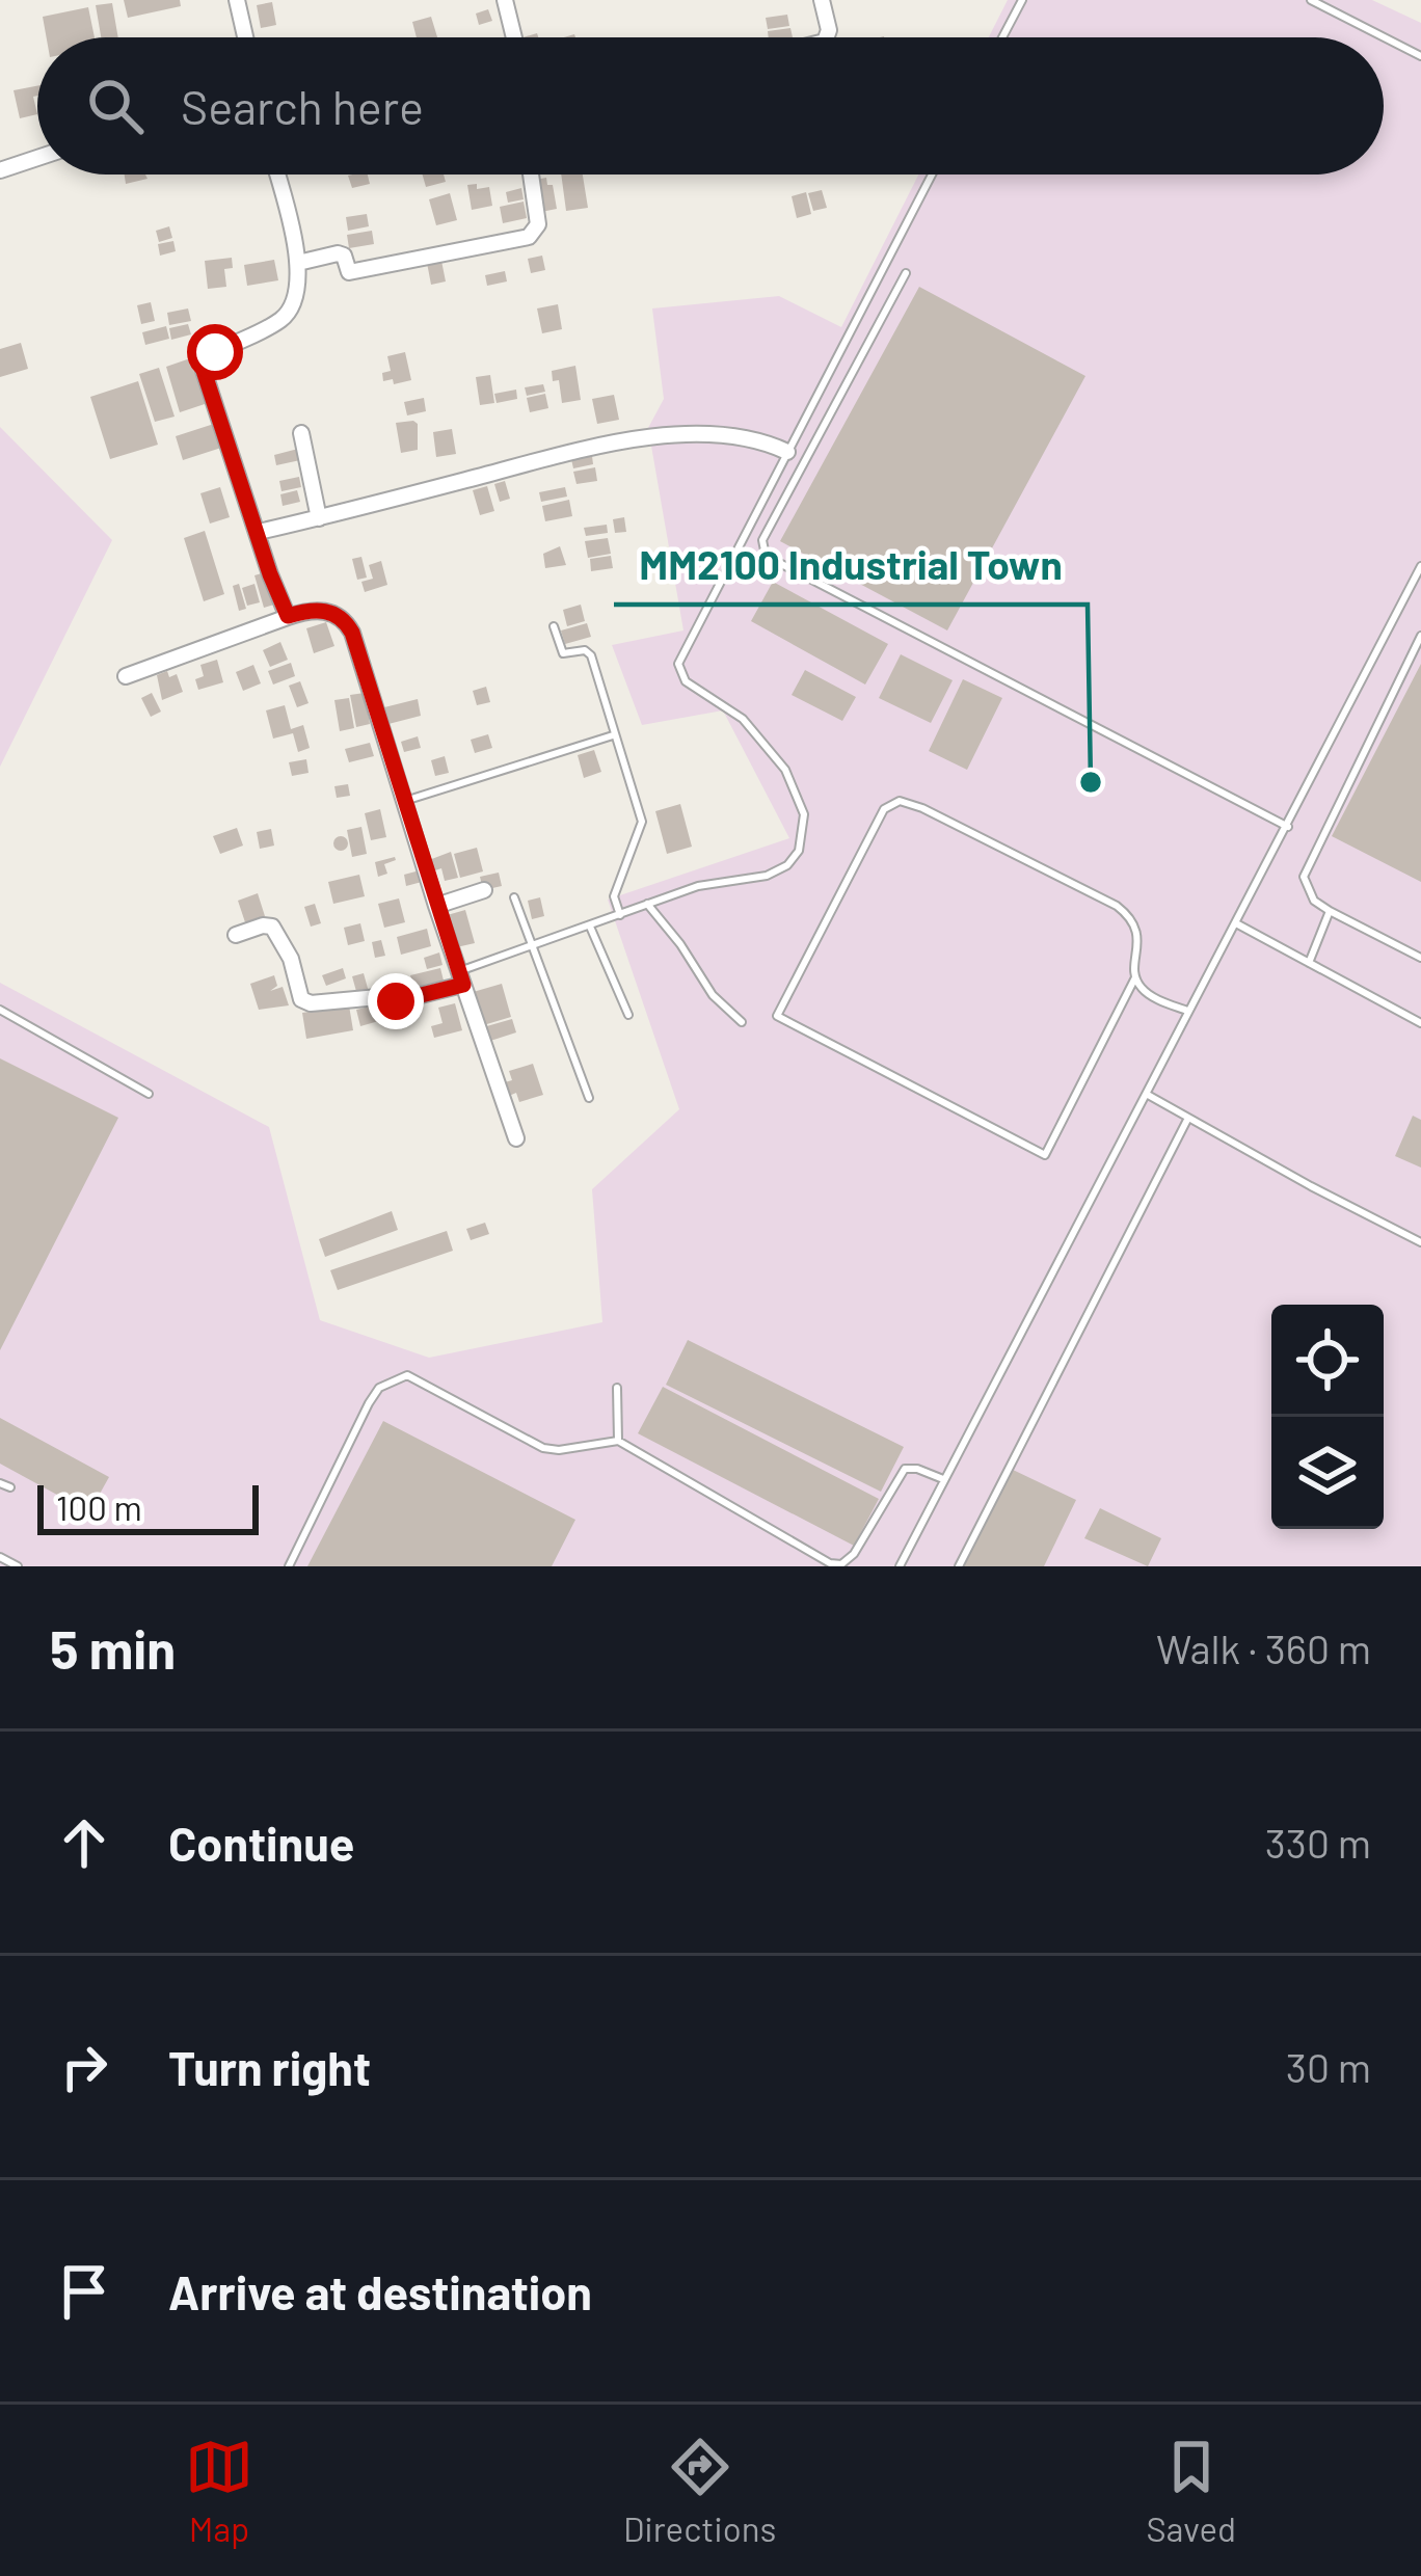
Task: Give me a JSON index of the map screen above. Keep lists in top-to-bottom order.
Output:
{
  "places": ["MM2100 Industrial Town"],
  "scale_bar": "100 m",
  "page": {
    "search": "Search here",
    "scale": "100 m",
    "heading": ["5 min", "Walk · 360 m"],
    "list": [
      ["Continue", "330 m"],
      ["Turn right", "30 m"],
      "Arrive at destination"
    ],
    "nav": ["Map", "Directions", "Saved"]
  }
}
